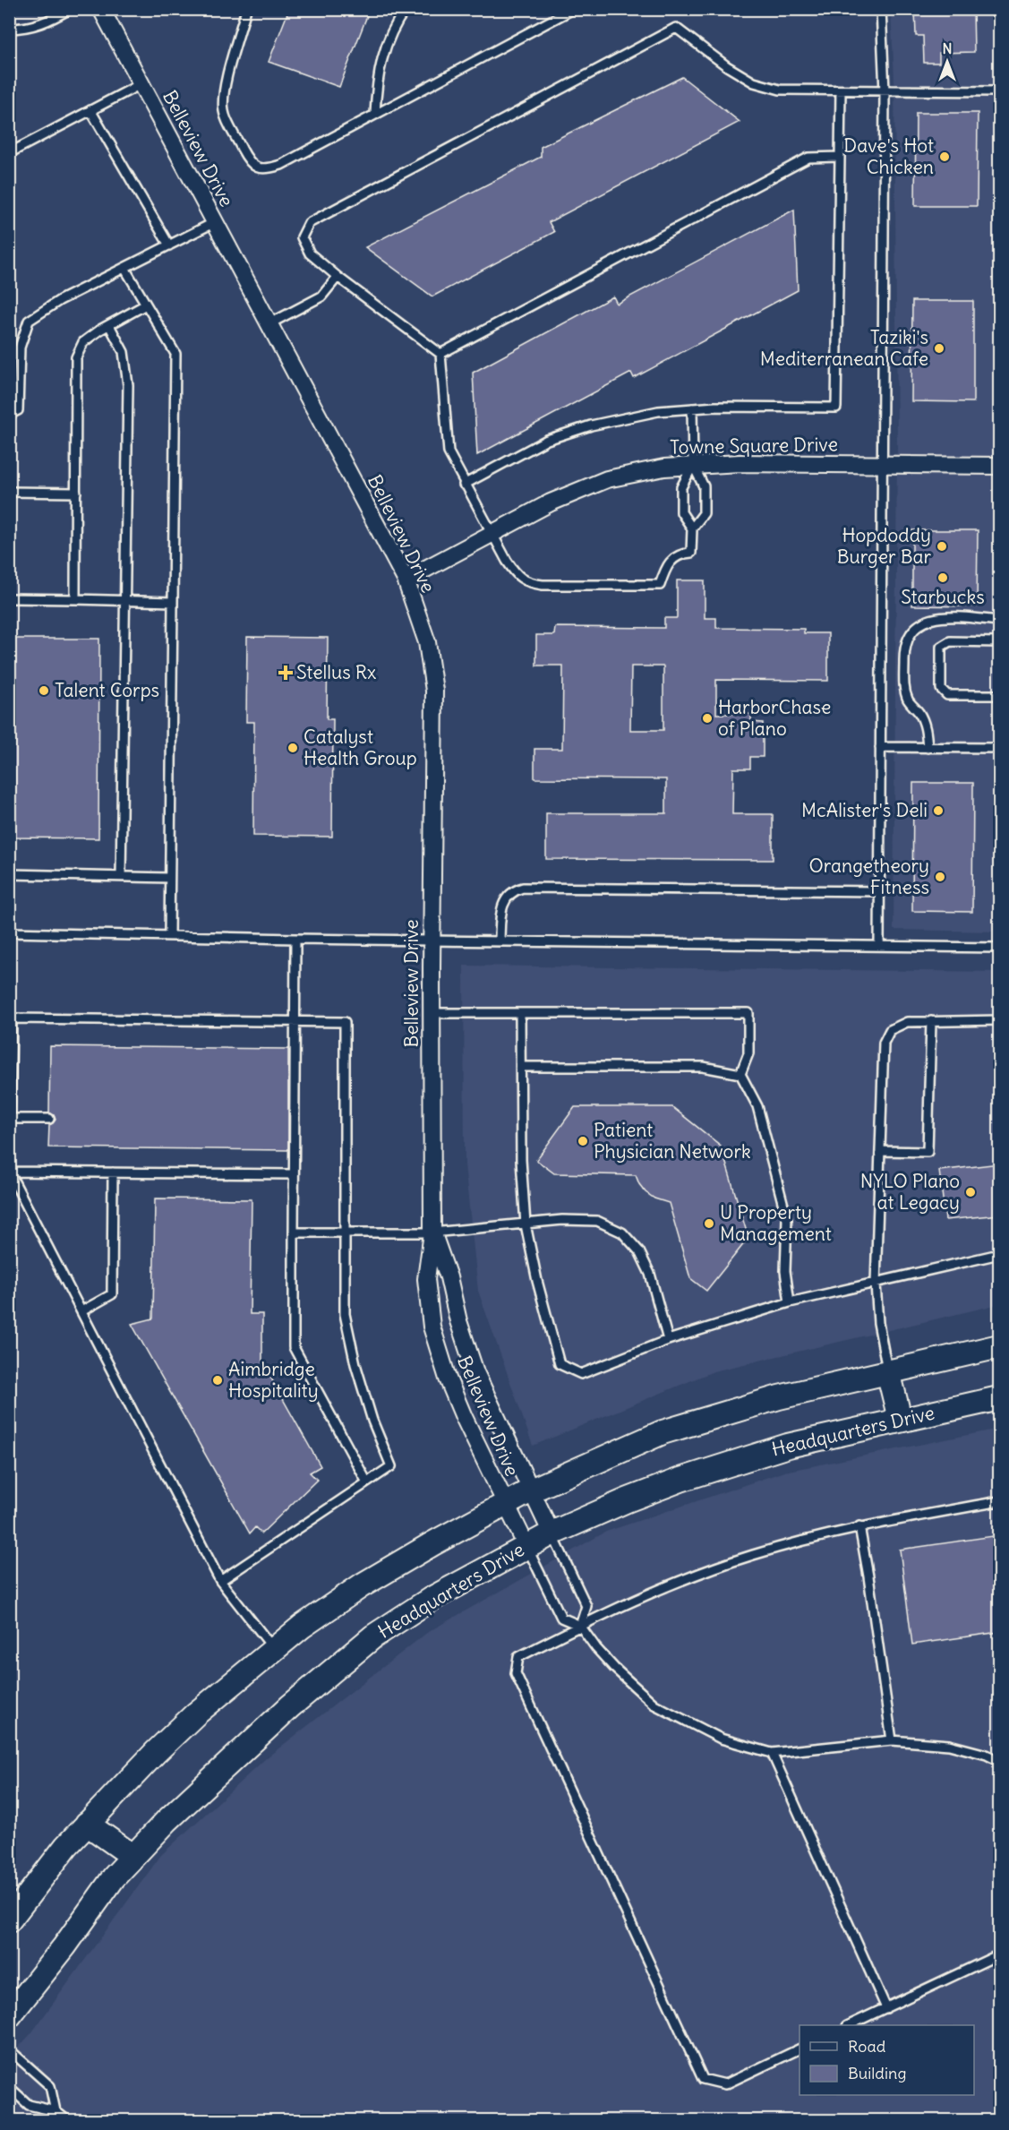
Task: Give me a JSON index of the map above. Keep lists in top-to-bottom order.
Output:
{
  "streets": {
    "main road": ["Headquarters Drive"],
    "street": ["Belleview Drive", "Towne Square Drive"]
  },
  "crossings": [
    ["Belleview Drive", "Towne Square Drive"],
    ["Belleview Drive", "Headquarters Drive"]
  ],
  "places": {
    "other": [
      "Dave's Hot Chicken",
      "Taziki's Mediterranean Cafe",
      "Hopdoddy Burger Bar",
      "Starbucks",
      "Talent Corps",
      "HarborChase of Plano",
      "Catalyst Health Group",
      "McAlister's Deli",
      "Orangetheory Fitness",
      "Patient Physician Network",
      "NYLO Plano at Legacy",
      "U Property Management",
      "Aimbridge Hospitality"
    ],
    "health": ["Stellus Rx"]
  },
  "legend": ["Road", "Building"],
  "north": "top"
}
